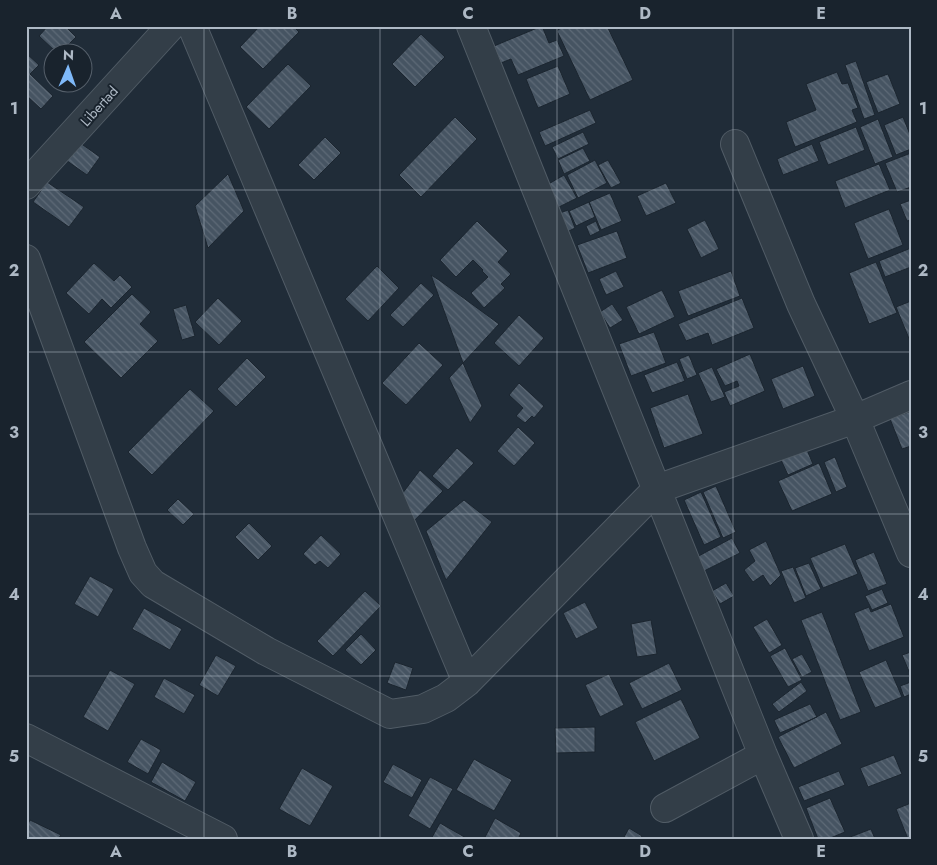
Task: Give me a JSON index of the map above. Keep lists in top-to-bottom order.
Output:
{
  "streets": {
    "street": ["Libertad"]
  },
  "north": "top",
  "grid": {
    "columns": [
      "A",
      "B",
      "C",
      "D",
      "E"
    ],
    "rows": [
      "1",
      "2",
      "3",
      "4",
      "5"
    ]
  }
}
